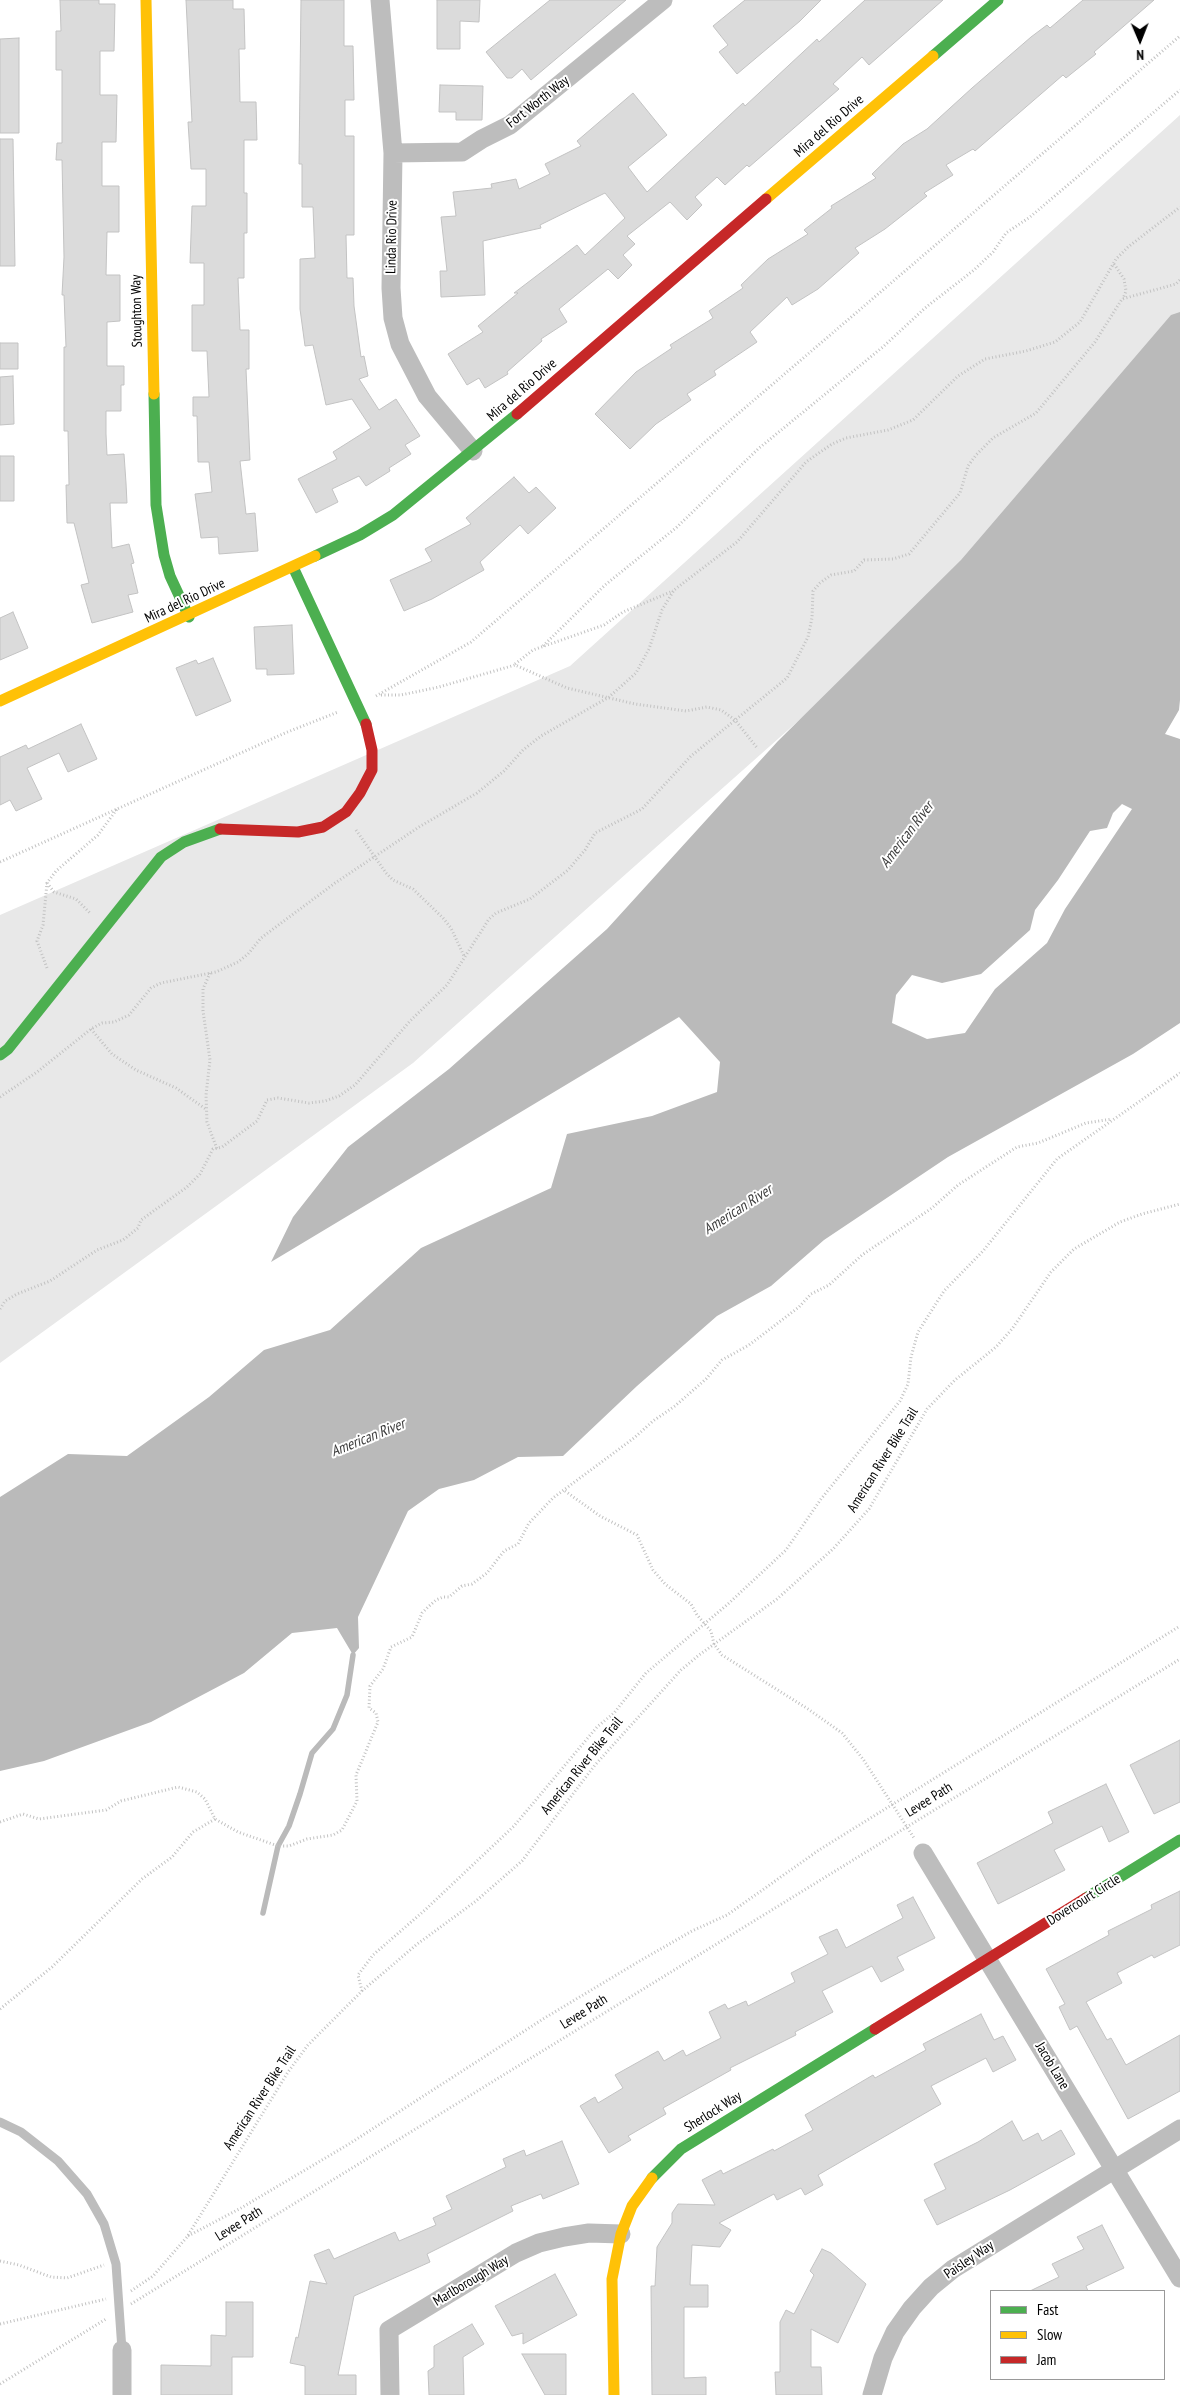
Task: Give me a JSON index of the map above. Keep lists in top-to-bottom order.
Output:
{
  "streets": {
    "street": [
      "Fort Worth Way",
      "Mira del Rio Drive",
      "Linda Rio Drive",
      "Stoughton Way",
      "Dovercourt Circle",
      "Jacob Lane",
      "Sherlock Way",
      "Paisley Way",
      "Marlborough Way"
    ],
    "path": ["American River Bike Trail", "Levee Path"]
  },
  "crossings": [
    ["Fort Worth Way", "Linda Rio Drive"],
    ["Mira del Rio Drive", "Linda Rio Drive"],
    ["Mira del Rio Drive", "Stoughton Way"],
    ["Dovercourt Circle", "Jacob Lane"],
    ["Dovercourt Circle", "Sherlock Way"],
    ["Jacob Lane", "Sherlock Way"],
    ["Jacob Lane", "Paisley Way"],
    ["Sherlock Way", "Marlborough Way"]
  ],
  "water": ["American River"],
  "legend": ["Fast", "Slow", "Jam"],
  "north": "bottom"
}
